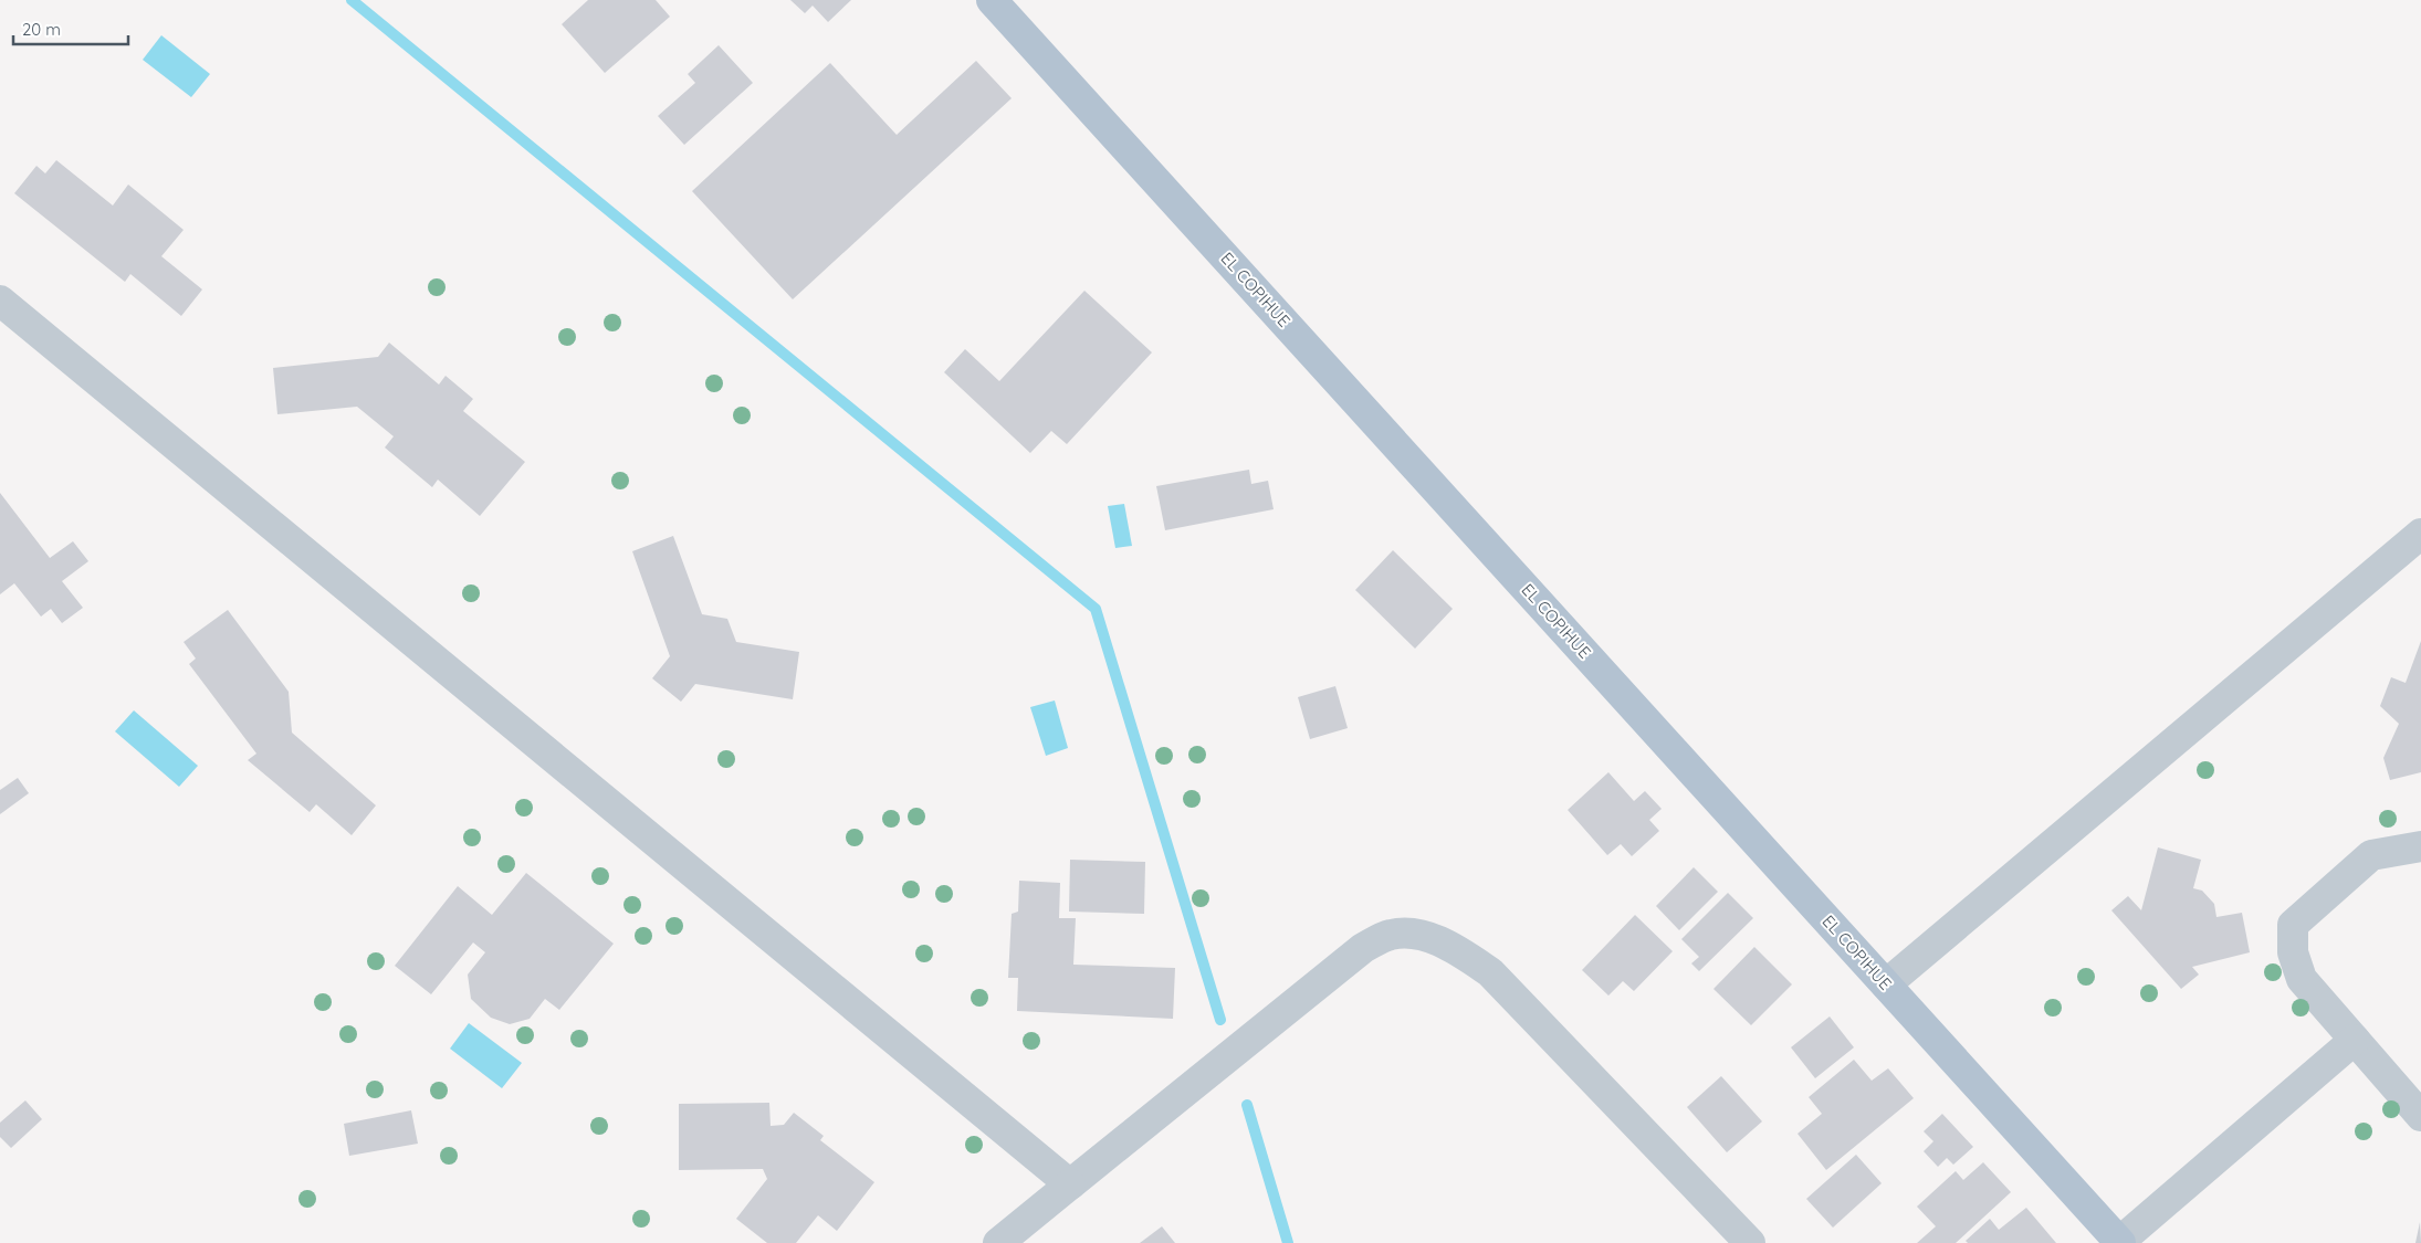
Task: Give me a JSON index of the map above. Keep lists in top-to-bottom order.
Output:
{
  "streets": {
    "main road": ["EL COPIHUE"]
  },
  "scale_bar": "20 m"
}
